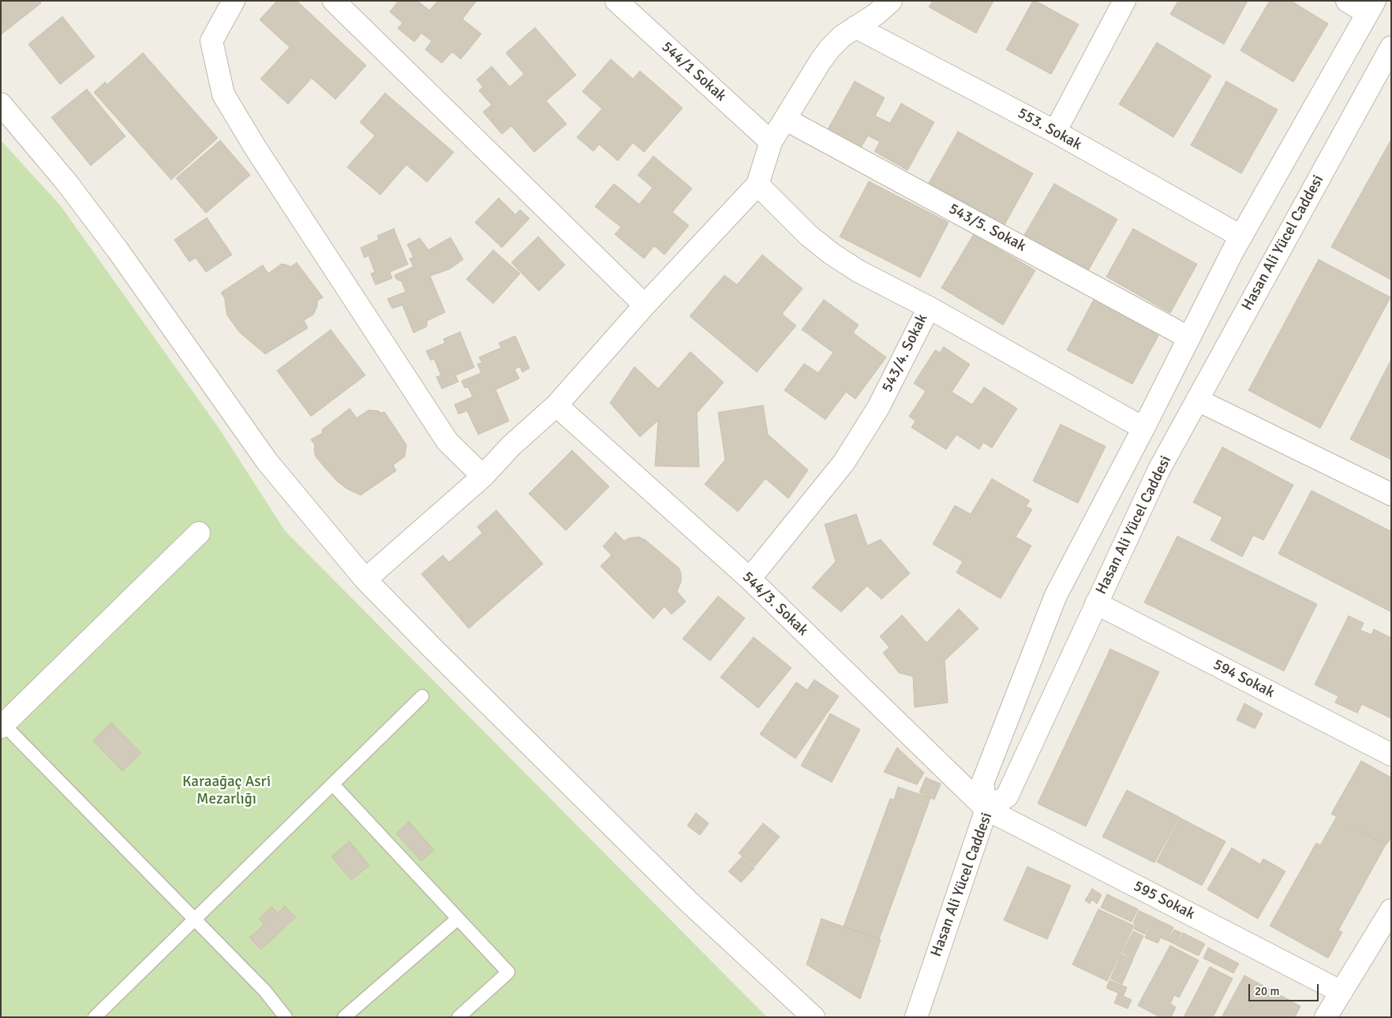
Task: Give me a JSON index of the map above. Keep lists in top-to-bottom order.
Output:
{
  "streets": {
    "street": [
      "544/1 Sokak",
      "553. Sokak",
      "543/5. Sokak",
      "Hasan Ali Yücel Caddesi",
      "543/4. Sokak",
      "544/3. Sokak",
      "594 Sokak",
      "595 Sokak"
    ]
  },
  "crossings": [
    ["Hasan Ali Yücel Caddesi", "544/3. Sokak"],
    ["Hasan Ali Yücel Caddesi", "594 Sokak"],
    ["Hasan Ali Yücel Caddesi", "595 Sokak"],
    ["543/4. Sokak", "544/3. Sokak"],
    ["544/3. Sokak", "595 Sokak"]
  ],
  "parks": ["Karaağaç Asri Mezarlığı"],
  "scale_bar": "20 m"
}
